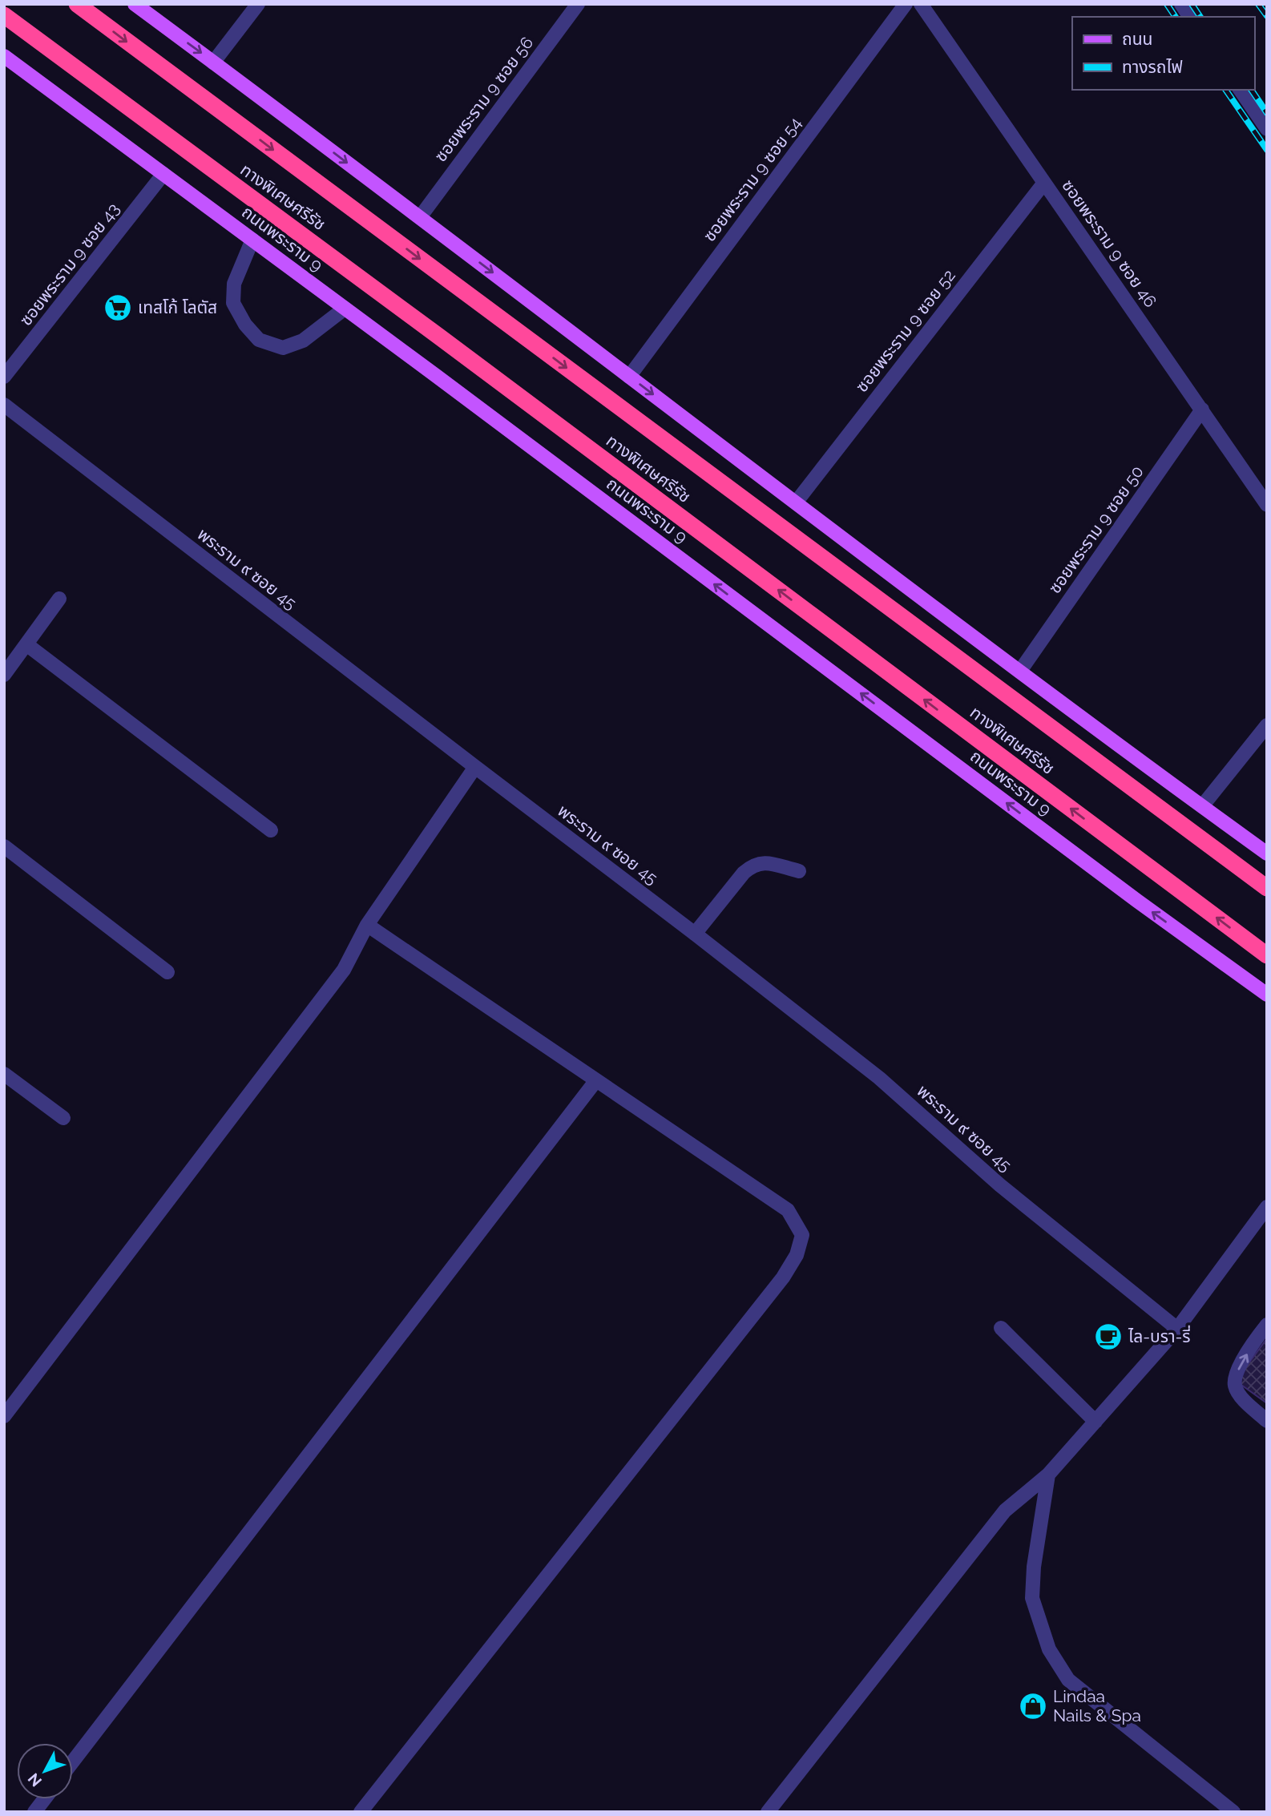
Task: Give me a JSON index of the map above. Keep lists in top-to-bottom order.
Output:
{
  "streets": {
    "highway": ["ทางพิเศษศรีรัช"],
    "main road": ["ถนนพระราม 9"],
    "street": [
      "ซอยพระราม 9 ซอย 56",
      "ซอยพระราม 9 ซอย 54",
      "ซอยพระราม 9 ซอย 46",
      "ซอยพระราม 9 ซอย 43",
      "ซอยพระราม 9 ซอย 52",
      "ซอยพระราม 9 ซอย 50",
      "พระราม ๙ ซอย 45"
    ]
  },
  "crossings": [
    ["ถนนพระราม 9", "ซอยพระราม 9 ซอย 43"],
    ["ซอยพระราม 9 ซอย 46", "ซอยพระราม 9 ซอย 52"],
    ["ซอยพระราม 9 ซอย 46", "ซอยพระราม 9 ซอย 50"]
  ],
  "places": {
    "supermarket": ["เทสโก้ โลตัส"],
    "cafe": ["ไล-บรา-รี่"],
    "shop": ["Lindaa Nails & Spa"]
  },
  "legend": ["ถนน", "ทางรถไฟ"],
  "north": "bottom left"
}
